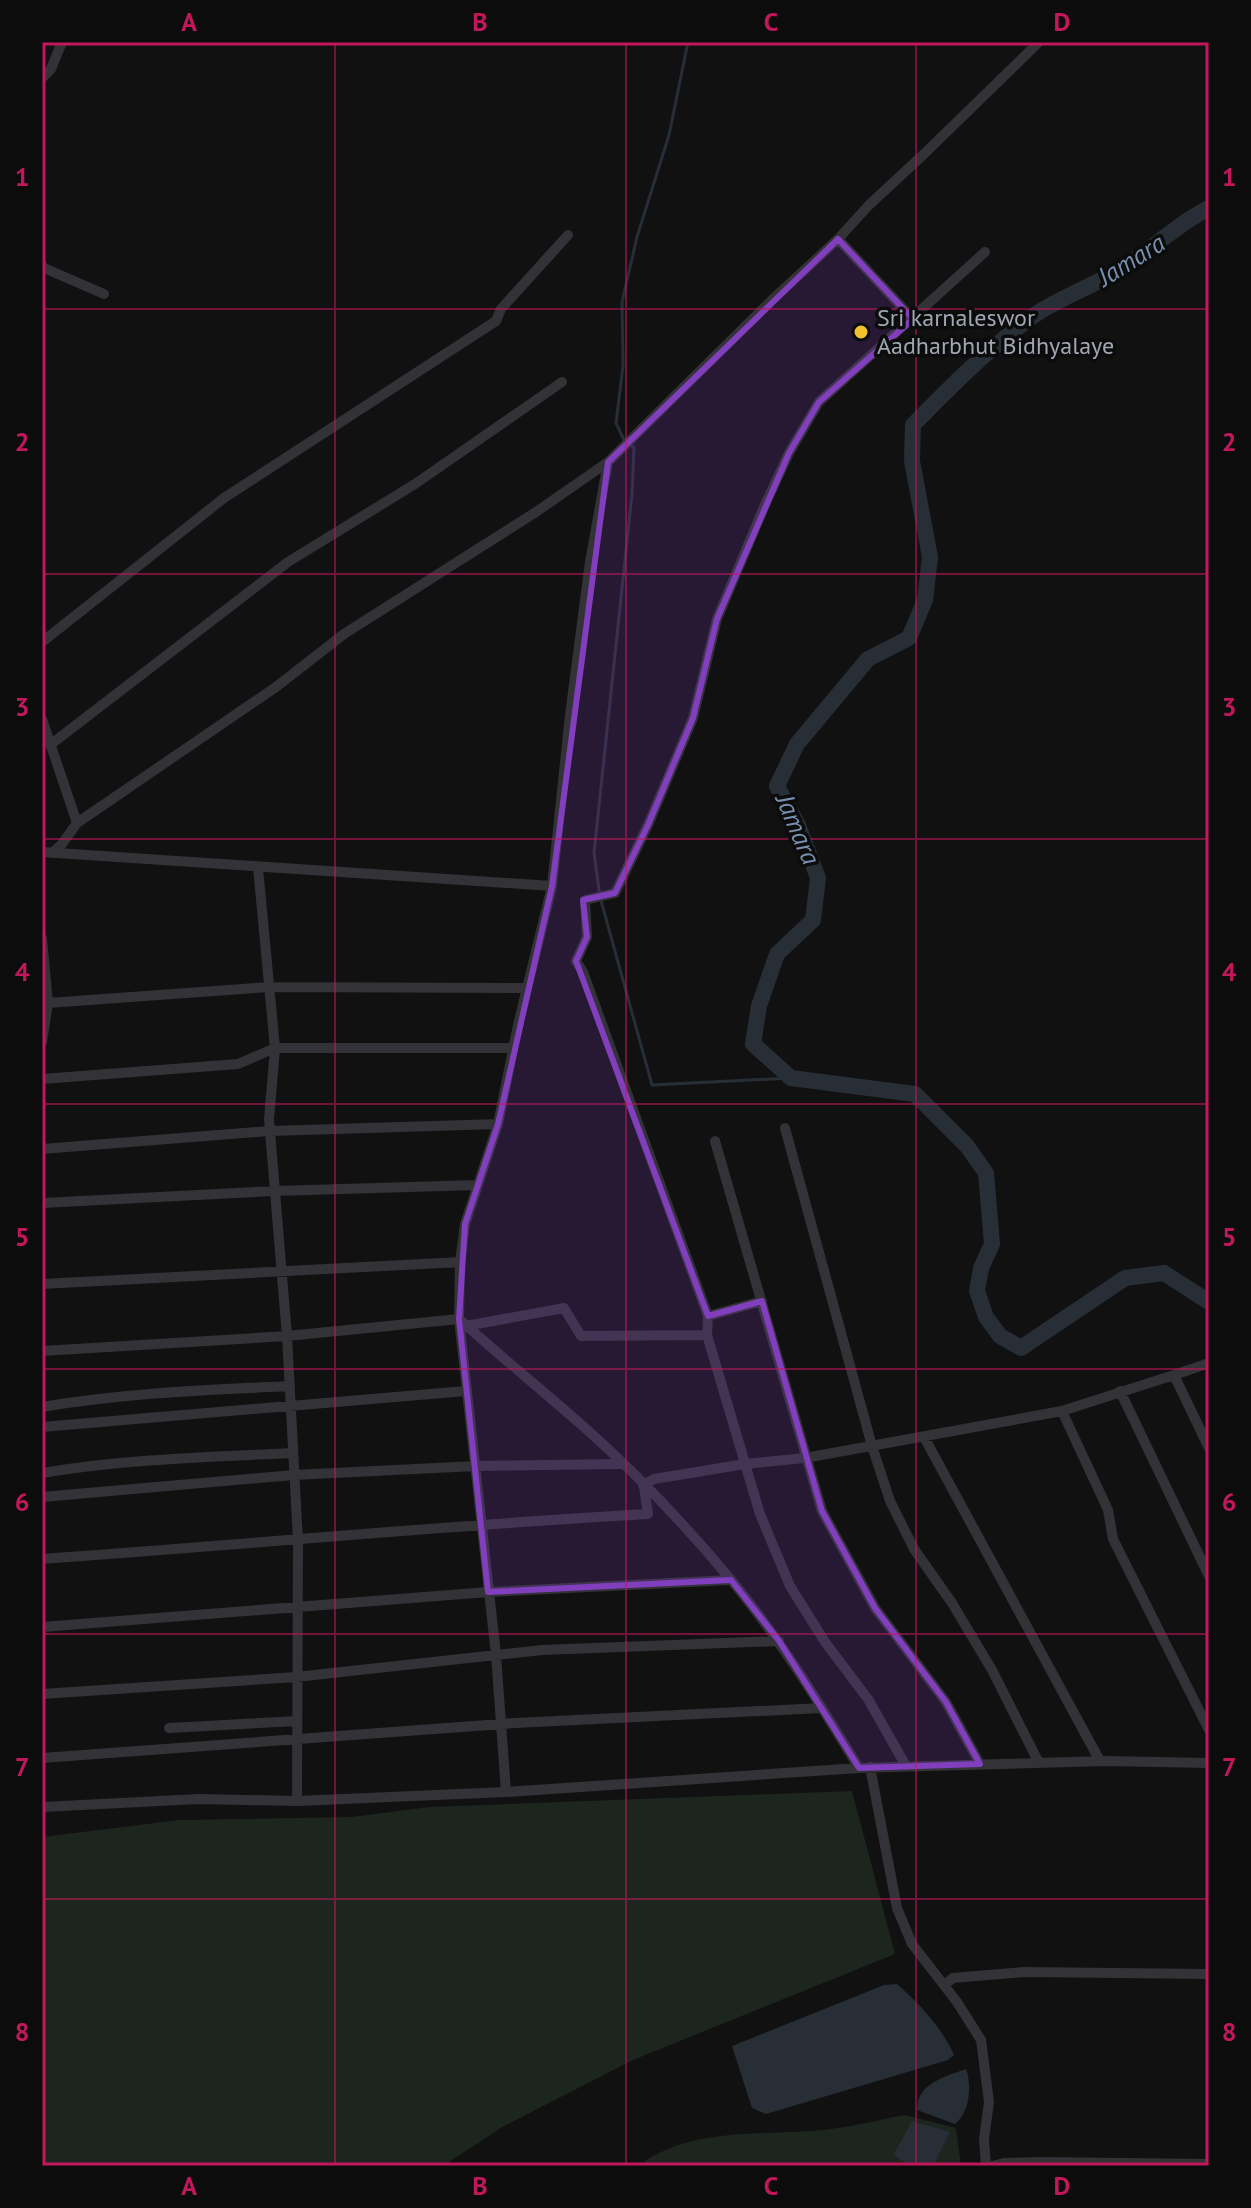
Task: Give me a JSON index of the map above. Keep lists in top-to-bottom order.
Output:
{
  "water": ["Jamara"],
  "places": ["Sri karnaleswor Aadharbhut Bidhyalaye"],
  "grid": {
    "columns": [
      "A",
      "B",
      "C",
      "D"
    ],
    "rows": [
      "1",
      "2",
      "3",
      "4",
      "5",
      "6",
      "7",
      "8"
    ]
  }
}
